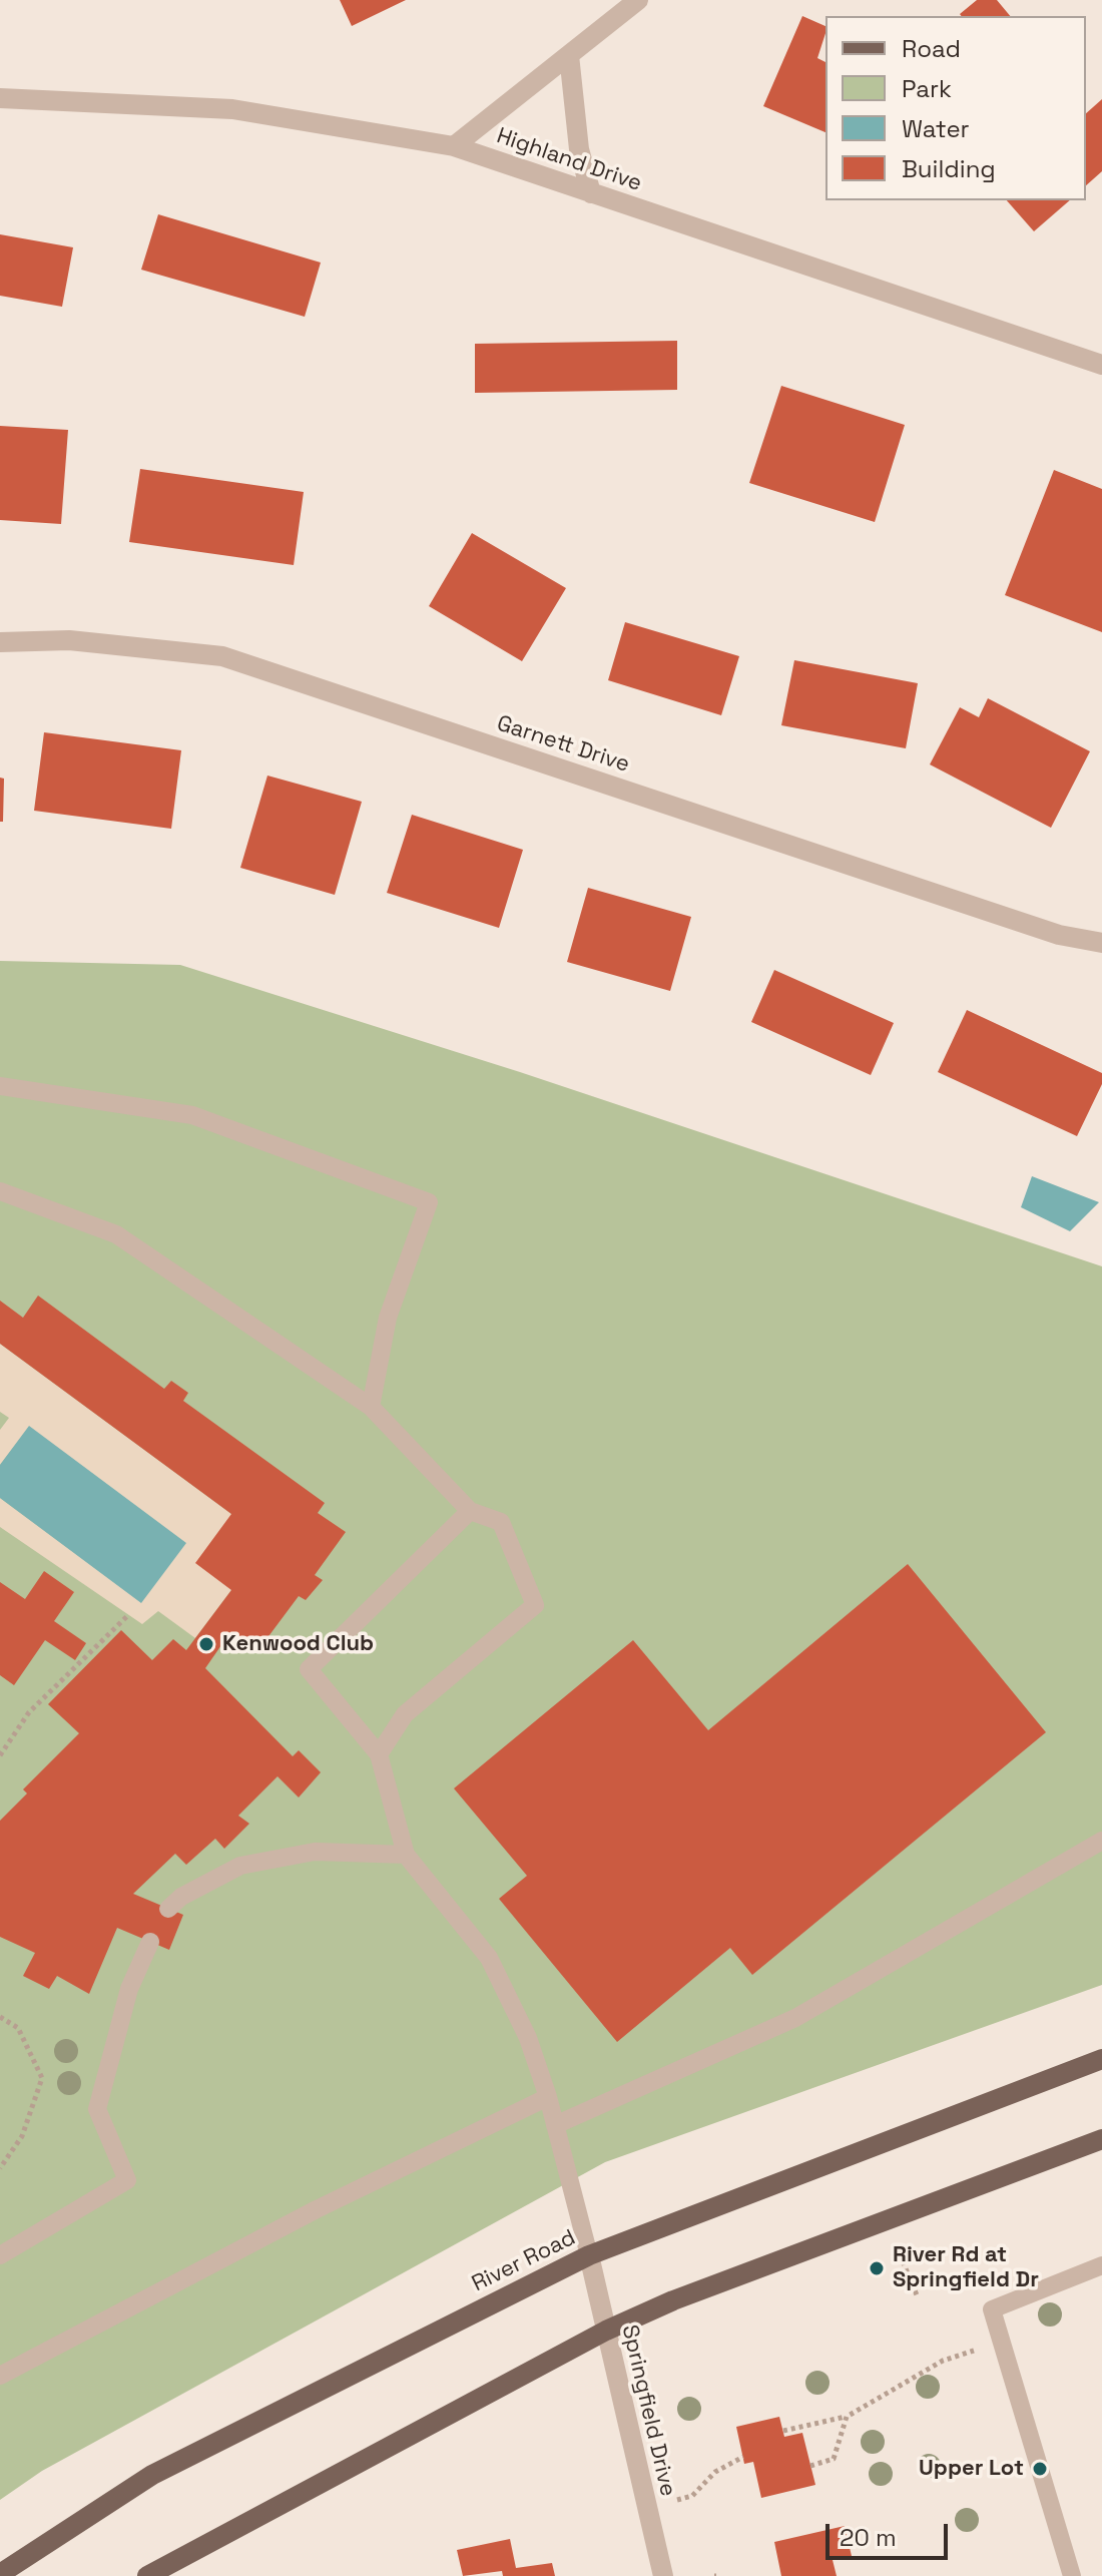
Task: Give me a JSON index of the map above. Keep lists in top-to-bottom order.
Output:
{
  "streets": {
    "main road": ["River Road"],
    "street": ["Highland Drive", "Garnett Drive", "Springfield Drive"]
  },
  "crossings": [
    ["River Road", "Springfield Drive"]
  ],
  "places": ["Kenwood Club", "River Rd at Springfield Dr", "Upper Lot"],
  "legend": [
    "Road",
    "Park",
    "Water",
    "Building"
  ],
  "scale_bar": "20 m"
}
